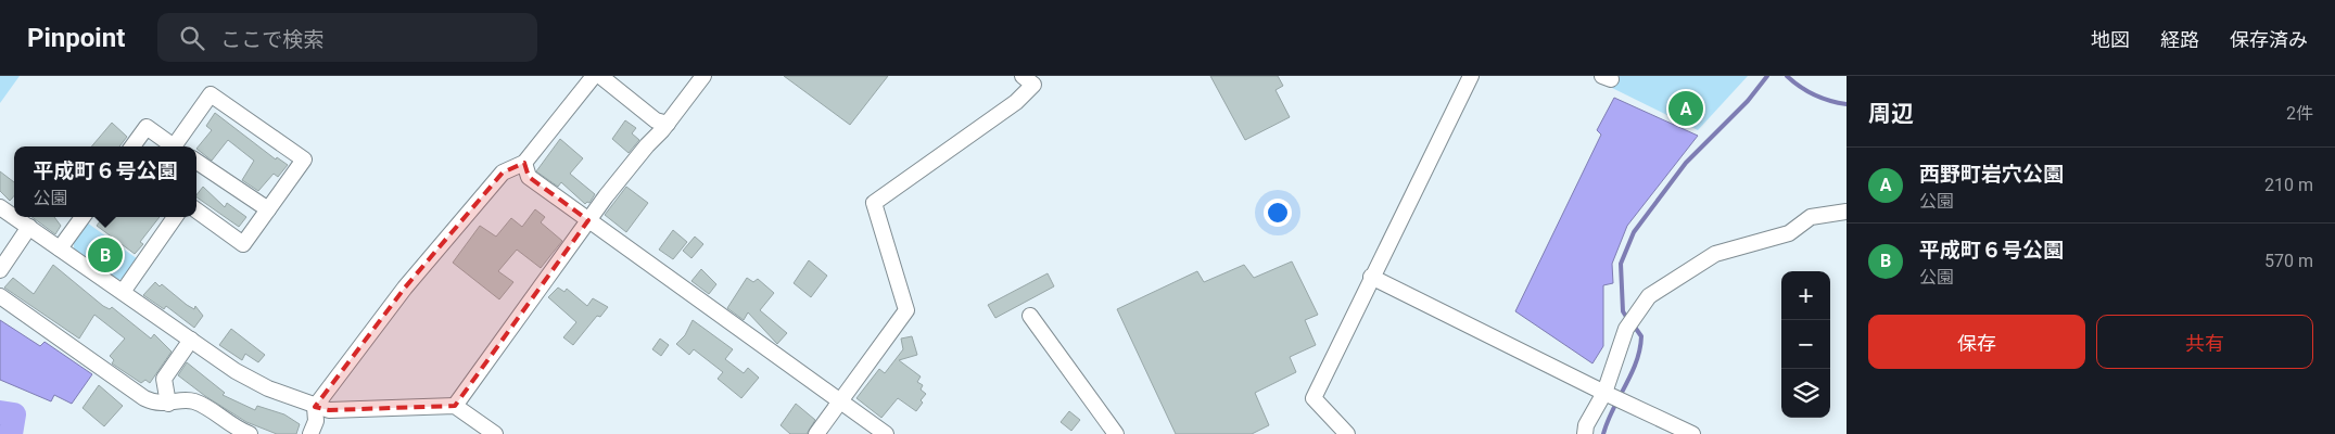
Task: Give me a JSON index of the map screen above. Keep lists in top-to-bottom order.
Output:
{
  "page": {
    "header": "Pinpoint",
    "search": "ここで検索",
    "nav": ["地図", "経路", "保存済み"],
    "heading": ["周辺", "2件"],
    "pins": ["A", "B"],
    "popup": ["平成町６号公園", "公園"],
    "list": [
      {
        "mark": "A",
        "name": "西野町岩穴公園",
        "note": "公園",
        "value": "210 m"
      },
      {
        "mark": "B",
        "name": "平成町６号公園",
        "note": "公園",
        "value": "570 m"
      }
    ],
    "map_buttons": ["+", "−"],
    "buttons": ["保存", "共有"]
  }
}
